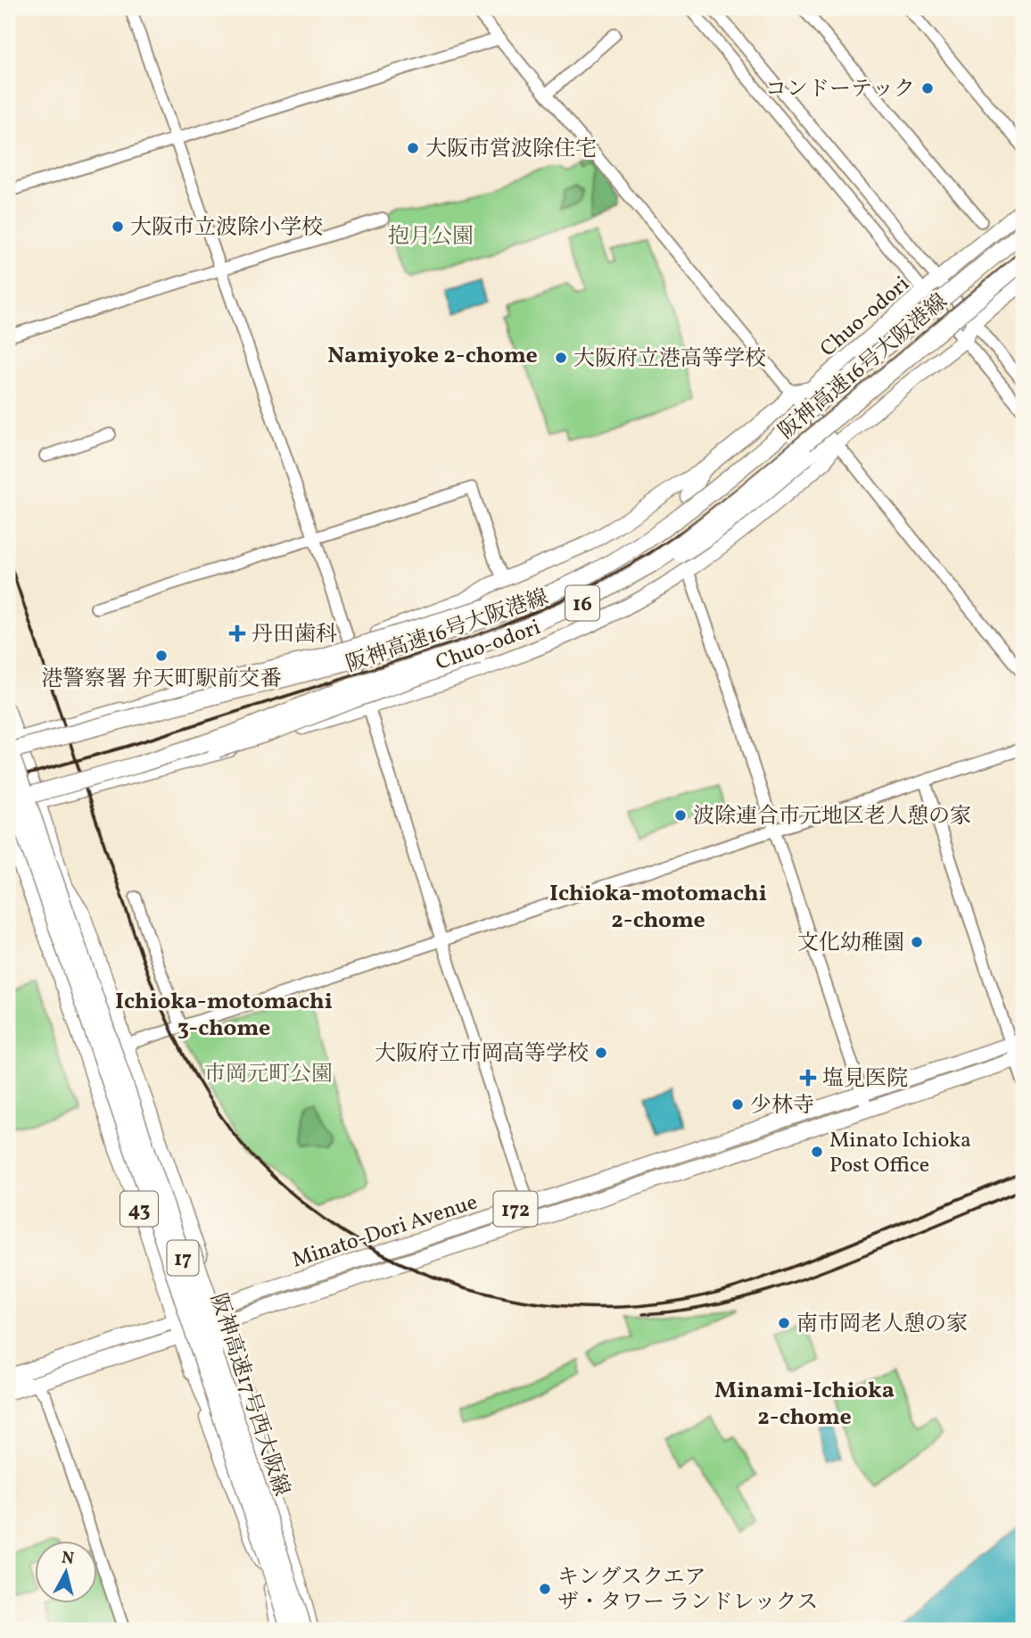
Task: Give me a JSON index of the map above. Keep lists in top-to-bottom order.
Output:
{
  "streets": {
    "highway": [
      "阪神高速16号大阪港線",
      "16",
      "17",
      "阪神高速17号西大阪線"
    ],
    "main road": [
      "Chuo-odori",
      "43",
      "172",
      "Minato-Dori Avenue"
    ]
  },
  "crossings": [
    ["Chuo-odori", "阪神高速16号大阪港線"],
    ["Chuo-odori", "43"],
    ["Chuo-odori", "阪神高速17号西大阪線"],
    ["阪神高速16号大阪港線", "43"],
    ["阪神高速16号大阪港線", "阪神高速17号西大阪線"],
    ["43", "Minato-Dori Avenue"],
    ["43", "阪神高速17号西大阪線"]
  ],
  "districts": [
    "Namiyoke 2-chome",
    "Ichioka-motomachi 2-chome",
    "Ichioka-motomachi 3-chome",
    "Minami-Ichioka 2-chome"
  ],
  "parks": ["抱月公園", "市岡元町公園"],
  "places": {
    "other": [
      "コンドーテック",
      "大阪市営波除住宅",
      "大阪市立波除小学校",
      "大阪府立港高等学校",
      "港警察署 弁天町駅前交番",
      "波除連合市元地区老人憩の家",
      "文化幼稚園",
      "大阪府立市岡高等学校",
      "少林寺",
      "Minato Ichioka Post Office",
      "南市岡老人憩の家",
      "キングスクエア ザ・タワー ランドレックス"
    ],
    "health": ["丹田歯科", "塩見医院"]
  },
  "north": "top"
}
